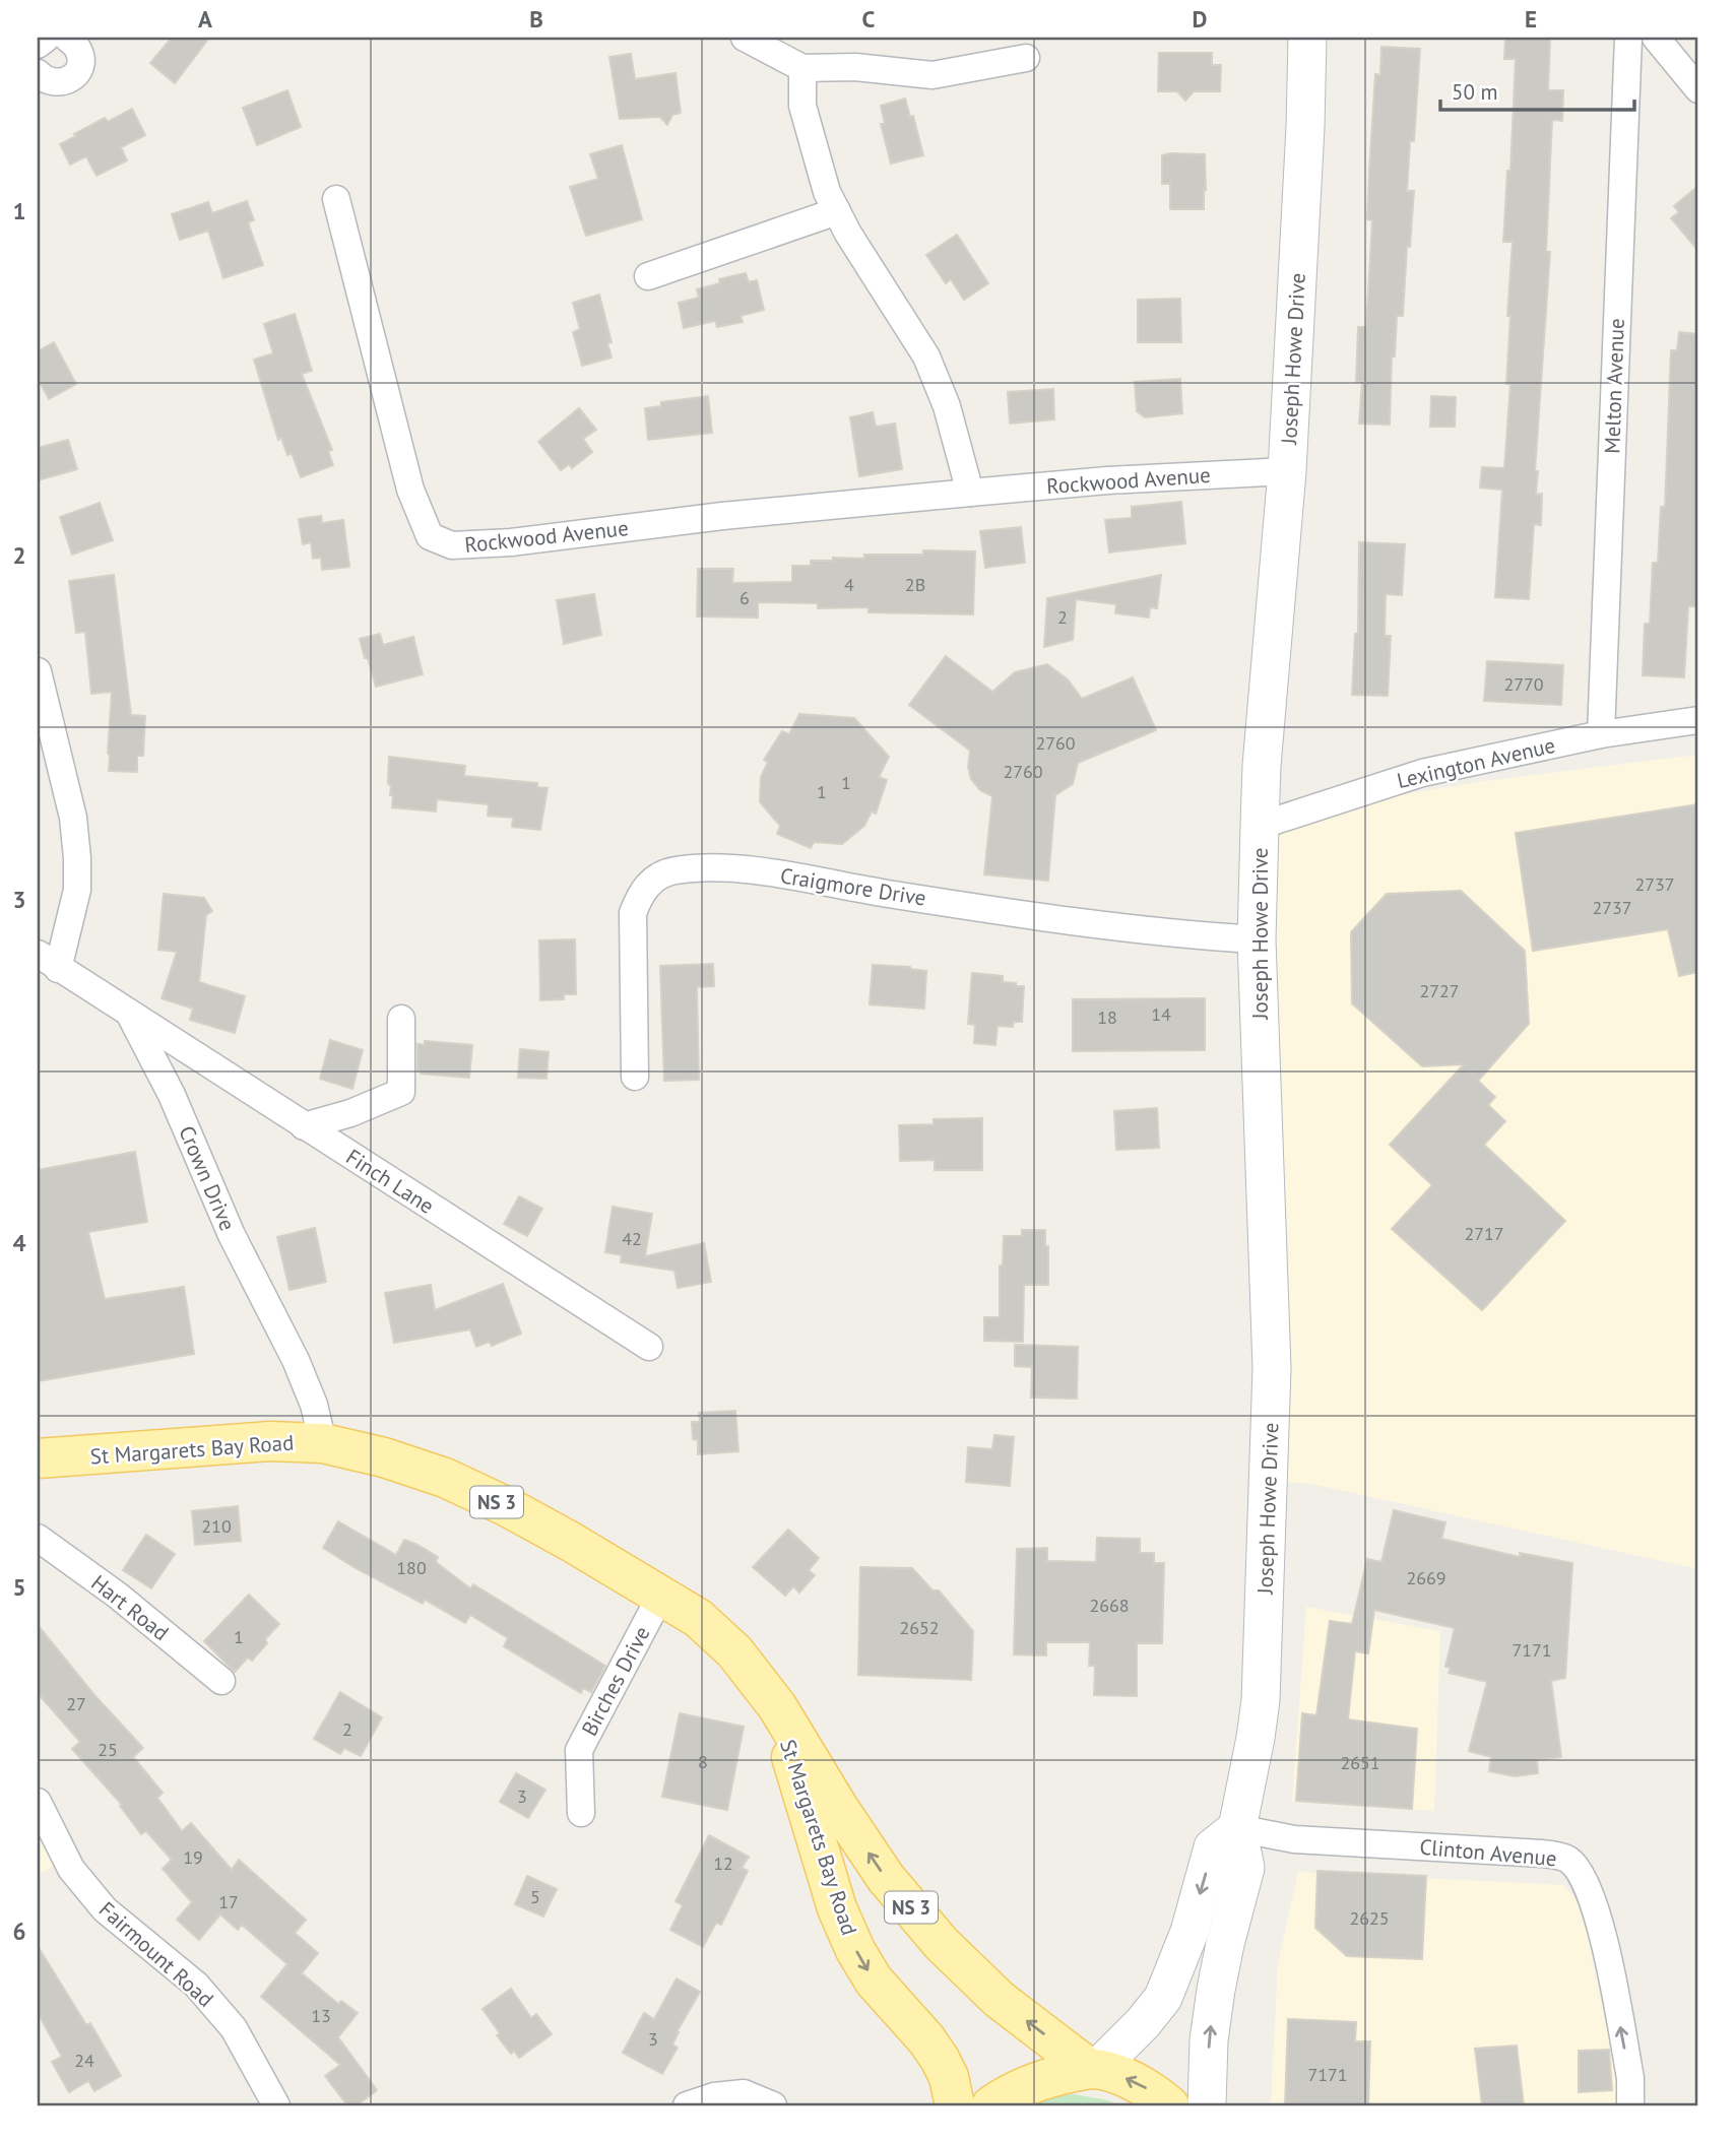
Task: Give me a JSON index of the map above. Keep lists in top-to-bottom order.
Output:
{
  "streets": {
    "main road": ["Joseph Howe Drive", "St Margarets Bay Road", "NS 3"],
    "street": [
      "Melton Avenue",
      "Rockwood Avenue",
      "Lexington Avenue",
      "Craigmore Drive",
      "Crown Drive",
      "Finch Lane",
      "Hart Road",
      "Birches Drive",
      "Clinton Avenue",
      "Fairmount Road"
    ]
  },
  "crossings": [
    ["Joseph Howe Drive", "Rockwood Avenue"],
    ["Joseph Howe Drive", "Lexington Avenue"],
    ["Joseph Howe Drive", "Craigmore Drive"],
    ["Joseph Howe Drive", "Clinton Avenue"],
    ["Melton Avenue", "Lexington Avenue"],
    ["Crown Drive", "Finch Lane"],
    ["Crown Drive", "St Margarets Bay Road"],
    ["St Margarets Bay Road", "Birches Drive"]
  ],
  "one_way": ["Clinton Avenue"],
  "house_numbers": [
    "4",
    "2B",
    "6",
    "2",
    "2770",
    "2760",
    "2760",
    "1",
    "1",
    "2737",
    "2737",
    "2727",
    "14",
    "18",
    "2717",
    "42",
    "210",
    "180",
    "2669",
    "2668",
    "2652",
    "1",
    "7171",
    "27",
    "2",
    "25",
    "8",
    "2651",
    "3",
    "19",
    "12",
    "5",
    "17",
    "2625",
    "13",
    "3",
    "24",
    "7171"
  ],
  "scale_bar": "50 m",
  "grid": {
    "columns": [
      "A",
      "B",
      "C",
      "D",
      "E"
    ],
    "rows": [
      "1",
      "2",
      "3",
      "4",
      "5",
      "6"
    ]
  }
}
